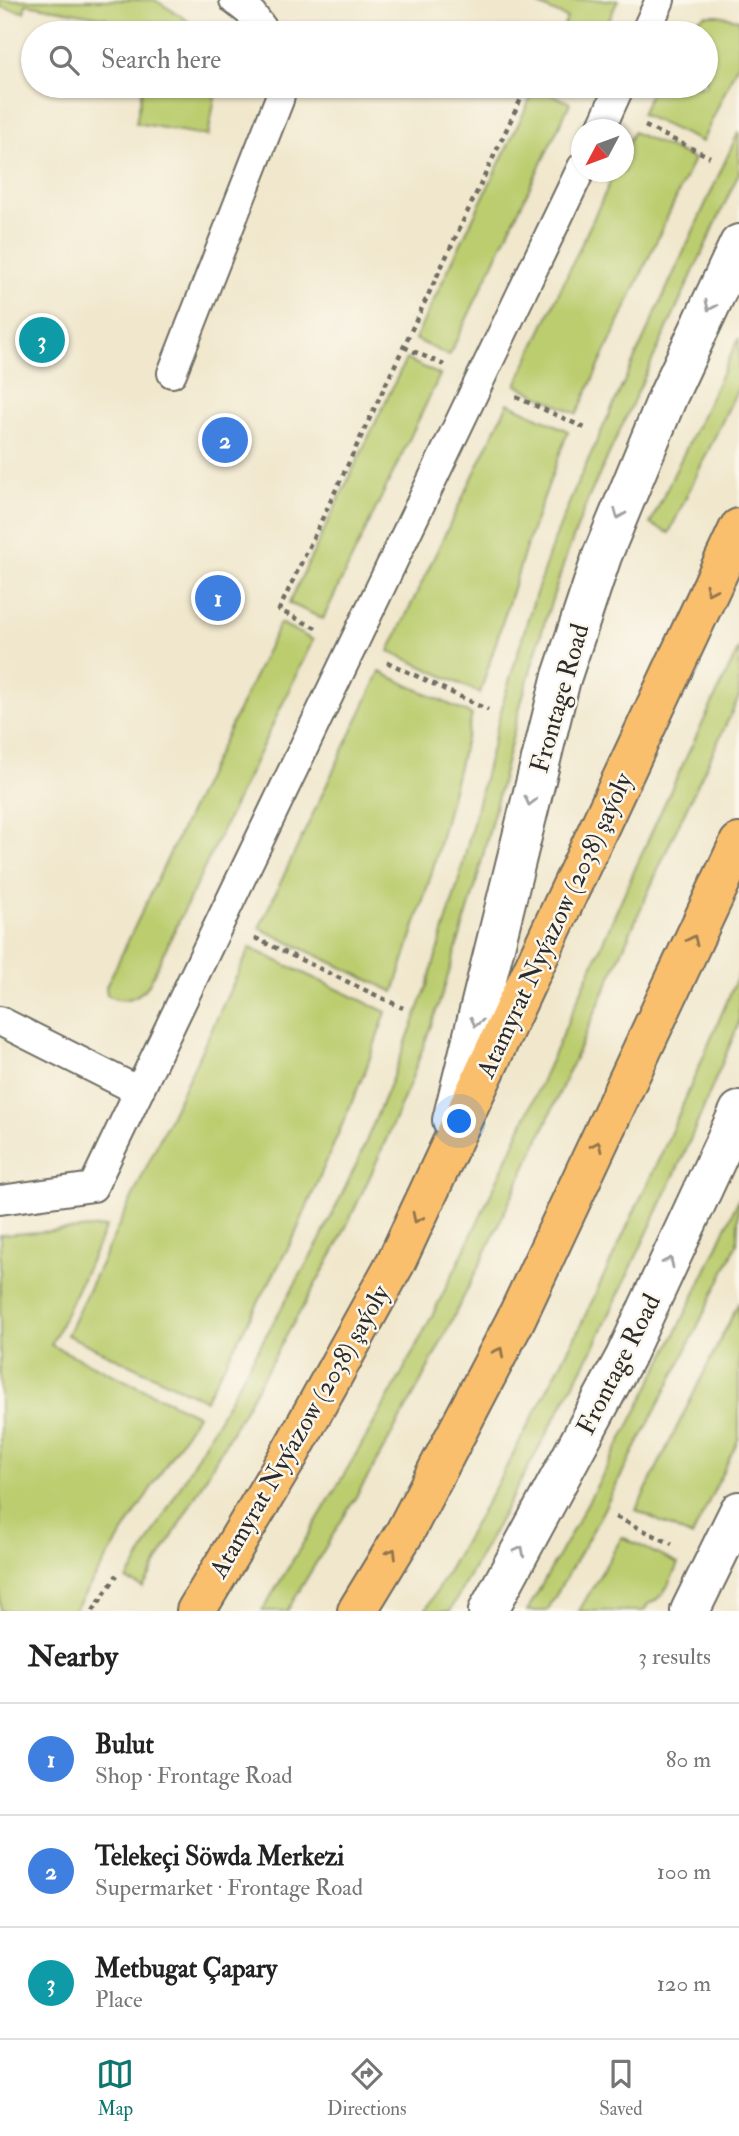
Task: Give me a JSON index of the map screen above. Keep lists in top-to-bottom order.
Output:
{
  "streets": {
    "main road": ["Atamyrat Nyýazow (2038) şaýoly"],
    "street": ["Frontage Road"]
  },
  "crossings": [
    ["Frontage Road", "Atamyrat Nyýazow (2038) şaýoly"]
  ],
  "north": "bottom left",
  "page": {
    "search": "Search here",
    "pins": ["3", "2", "1"],
    "heading": ["Nearby", "3 results"],
    "list": [
      {
        "mark": "1",
        "name": "Bulut",
        "note": "Shop · Frontage Road",
        "value": "80 m"
      },
      {
        "mark": "2",
        "name": "Telekeçi Söwda Merkezi",
        "note": "Supermarket · Frontage Road",
        "value": "100 m"
      },
      {
        "mark": "3",
        "name": "Metbugat Çapary",
        "note": "Place",
        "value": "120 m"
      }
    ],
    "nav": ["Map", "Directions", "Saved"]
  }
}
